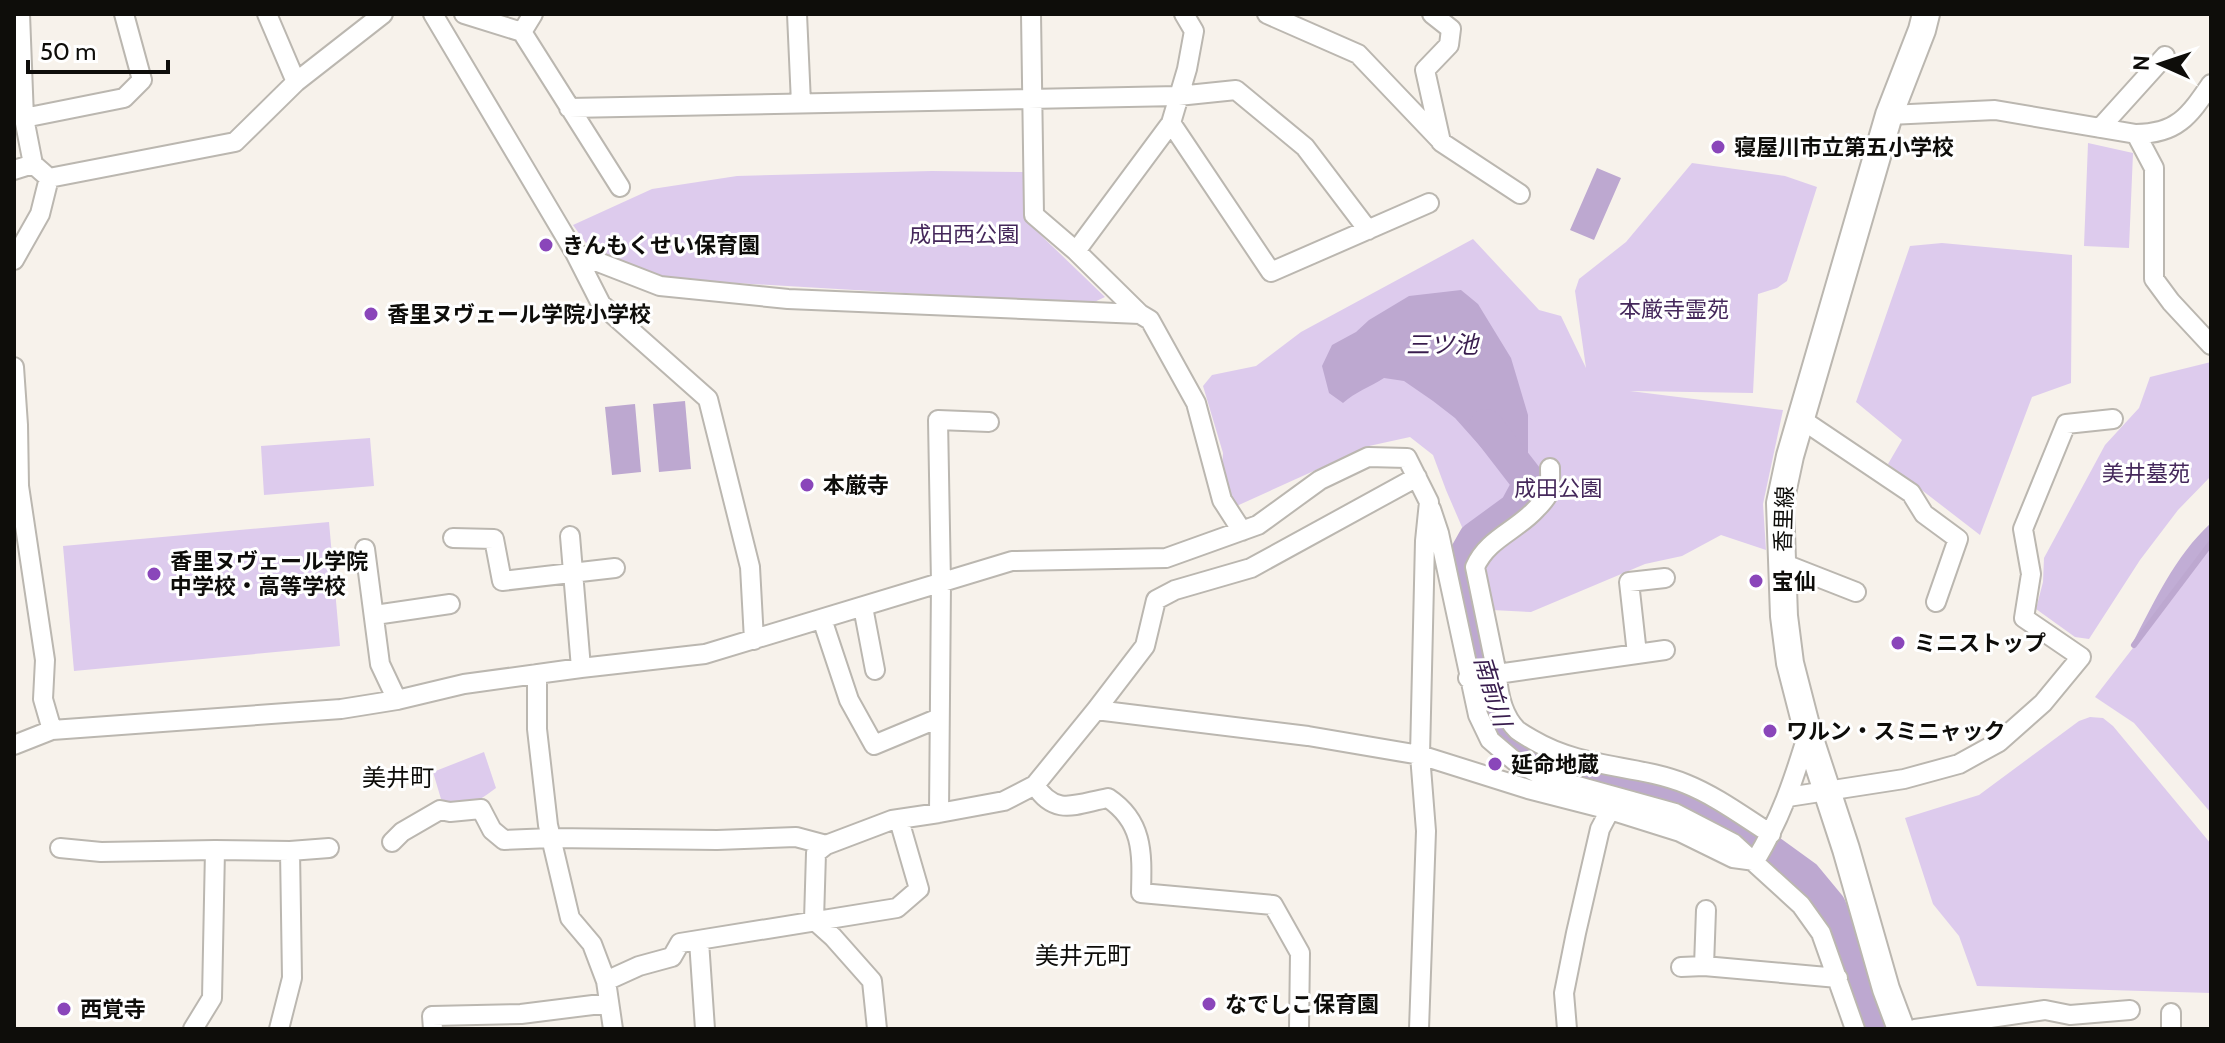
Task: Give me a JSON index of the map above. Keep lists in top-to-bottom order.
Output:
{
  "streets": {
    "street": ["香里線"]
  },
  "districts": ["美井町", "美井元町"],
  "water": ["三ツ池", "南前川"],
  "parks": [
    "成田西公園",
    "本厳寺霊苑",
    "美井墓苑",
    "成田公園"
  ],
  "places": [
    "寝屋川市立第五小学校",
    "きんもくせい保育園",
    "香里ヌヴェール学院小学校",
    "本厳寺",
    "香里ヌヴェール学院 中学校・高等学校",
    "宝仙",
    "ミニストップ",
    "ワルン・スミニャック",
    "延命地蔵",
    "なでしこ保育園",
    "西覚寺"
  ],
  "scale_bar": "50 m",
  "north": "left"
}
